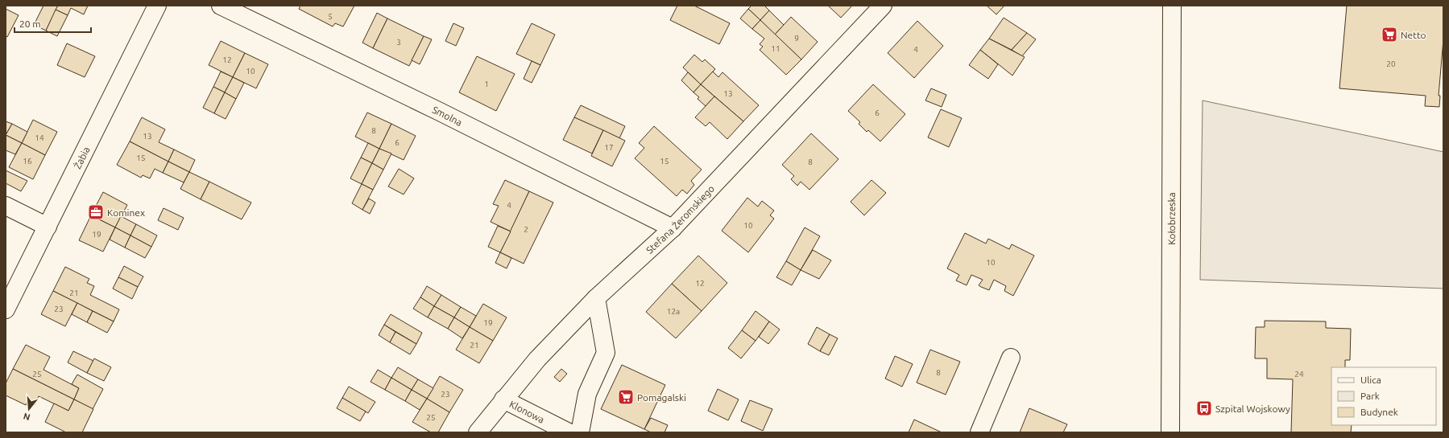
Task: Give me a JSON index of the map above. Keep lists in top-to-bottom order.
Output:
{
  "streets": {
    "street": [
      "Smolna",
      "Żabia",
      "Stefana Żeromskiego",
      "Kołobrzeska",
      "Klonowa"
    ]
  },
  "crossings": [
    ["Smolna", "Stefana Żeromskiego"],
    ["Stefana Żeromskiego", "Klonowa"]
  ],
  "places": {
    "supermarket": ["Netto", "Pomagalski"],
    "office": ["Kominex"],
    "bus stop": ["Szpital Wojskowy"]
  },
  "house_numbers": [
    "5",
    "9",
    "3",
    "11",
    "4",
    "12",
    "20",
    "10",
    "1",
    "13",
    "6",
    "8",
    "13",
    "14",
    "6",
    "17",
    "15",
    "16",
    "15",
    "8",
    "4",
    "10",
    "2",
    "19",
    "10",
    "12",
    "21",
    "23",
    "12a",
    "19",
    "21",
    "8",
    "25",
    "24",
    "23",
    "25"
  ],
  "legend": ["Ulica", "Park", "Budynek"],
  "scale_bar": "20 m",
  "north": "bottom"
}
